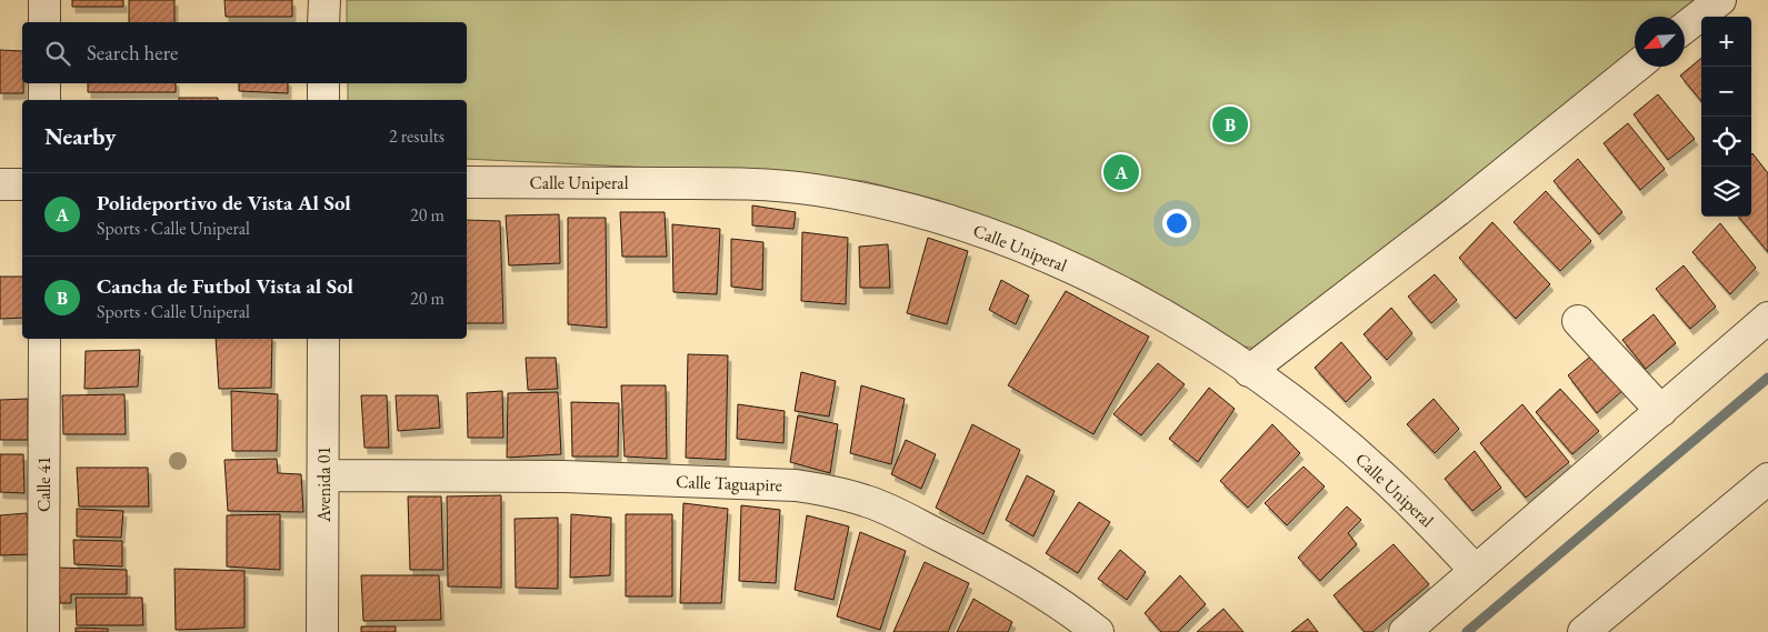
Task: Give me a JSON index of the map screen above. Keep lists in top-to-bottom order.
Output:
{
  "streets": {
    "street": [
      "Calle Uniperal",
      "Calle Taguapire",
      "Calle 41",
      "Avenida 01"
    ]
  },
  "crossings": [
    ["Calle Taguapire", "Avenida 01"]
  ],
  "north": "bottom left",
  "page": {
    "map_buttons": ["+", "−"],
    "search": "Search here",
    "heading": ["Nearby", "2 results"],
    "pins": ["B", "A"],
    "list": [
      {
        "mark": "A",
        "name": "Polideportivo de Vista Al Sol",
        "note": "Sports · Calle Uniperal",
        "value": "20 m"
      },
      {
        "mark": "B",
        "name": "Cancha de Futbol Vista al Sol",
        "note": "Sports · Calle Uniperal",
        "value": "20 m"
      }
    ]
  }
}
